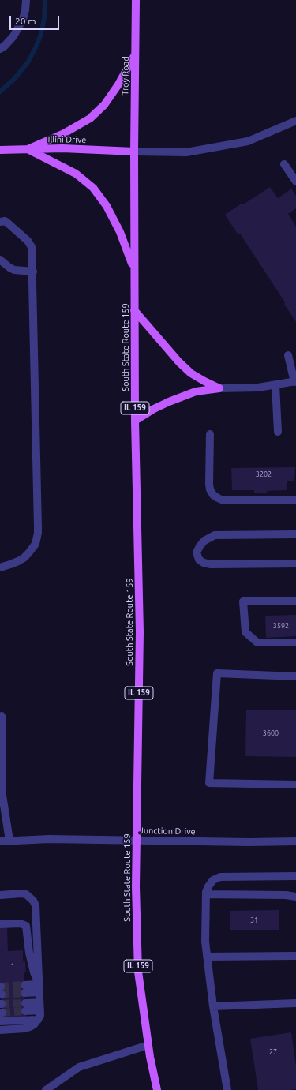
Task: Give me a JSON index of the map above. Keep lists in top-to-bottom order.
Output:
{
  "streets": {
    "main road": [
      "Troy Road",
      "Illini Drive",
      "South State Route 159",
      "IL 159"
    ],
    "street": ["Junction Drive"]
  },
  "crossings": [
    ["Troy Road", "Illini Drive"],
    ["Troy Road", "South State Route 159"],
    ["Illini Drive", "South State Route 159"],
    ["South State Route 159", "Junction Drive"]
  ],
  "house_numbers": [
    "3202",
    "3592",
    "3600",
    "31",
    "1",
    "27"
  ],
  "scale_bar": "20 m"
}
